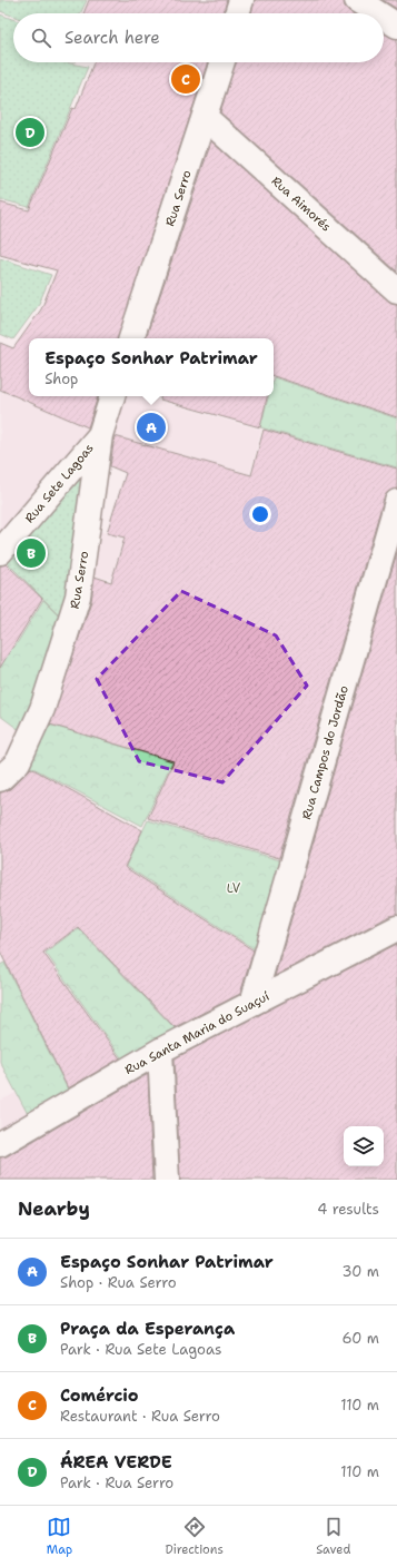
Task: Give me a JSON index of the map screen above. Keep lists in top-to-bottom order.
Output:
{
  "streets": {
    "street": [
      "Rua Serro",
      "Rua Aimorés",
      "Rua Sete Lagoas",
      "Rua Campos do Jordão",
      "Rua Santa Maria do Suaçuí"
    ]
  },
  "crossings": [
    ["Rua Serro", "Rua Aimorés"],
    ["Rua Serro", "Rua Sete Lagoas"],
    ["Rua Campos do Jordão", "Rua Santa Maria do Suaçuí"]
  ],
  "parks": ["LV"],
  "page": {
    "search": "Search here",
    "pins": [
      "C",
      "D",
      "A",
      "B"
    ],
    "popup": ["Espaço Sonhar Patrimar", "Shop"],
    "heading": ["Nearby", "4 results"],
    "list": [
      {
        "mark": "A",
        "name": "Espaço Sonhar Patrimar",
        "note": "Shop · Rua Serro",
        "value": "30 m"
      },
      {
        "mark": "B",
        "name": "Praça da Esperança",
        "note": "Park · Rua Sete Lagoas",
        "value": "60 m"
      },
      {
        "mark": "C",
        "name": "Comércio",
        "note": "Restaurant · Rua Serro",
        "value": "110 m"
      },
      {
        "mark": "D",
        "name": "ÁREA VERDE",
        "note": "Park · Rua Serro",
        "value": "110 m"
      }
    ],
    "nav": ["Map", "Directions", "Saved"]
  }
}
